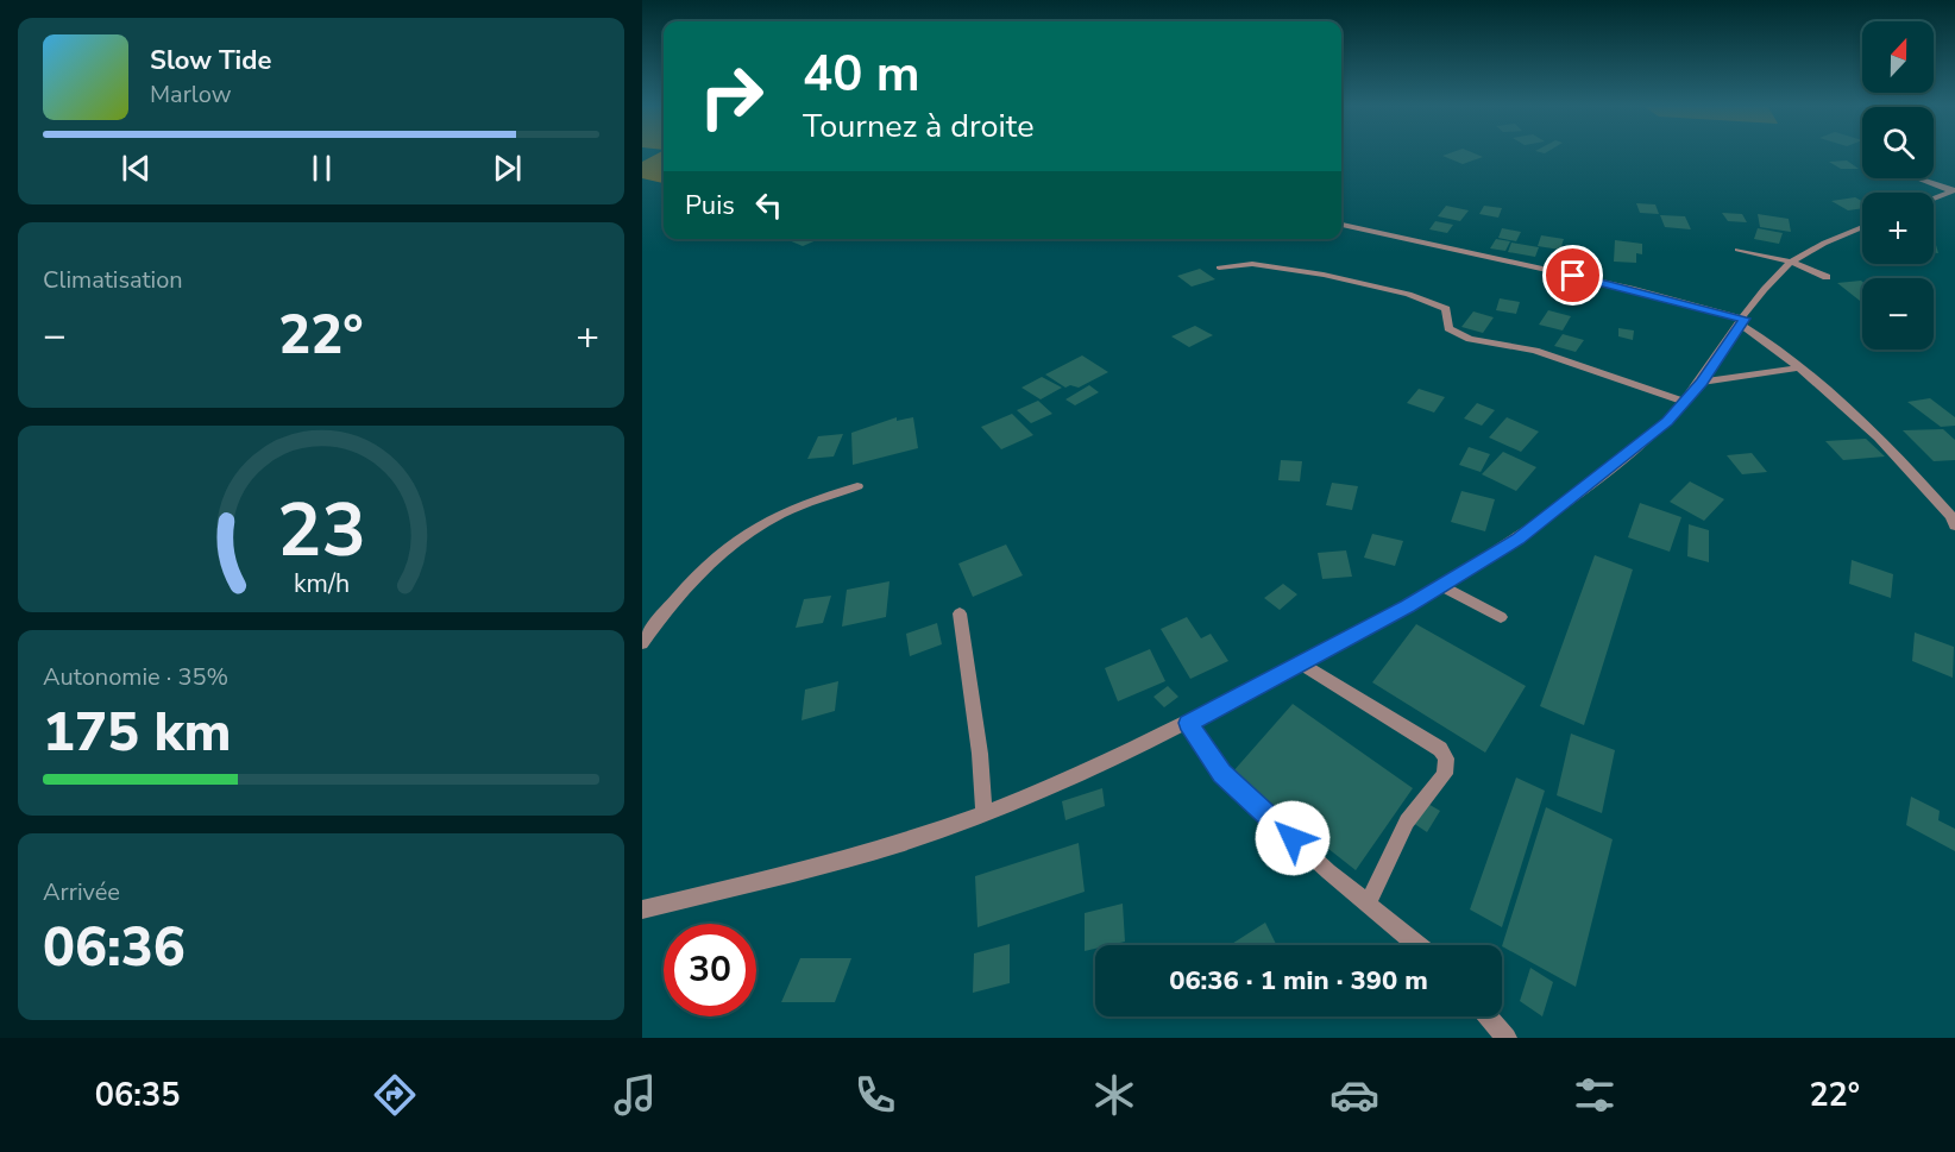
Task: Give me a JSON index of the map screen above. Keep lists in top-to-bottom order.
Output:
{
  "north": "top",
  "page": {
    "map_buttons": ["+", "−"],
    "turn": ["40 m", "Tournez à droite"],
    "song": ["Slow Tide", "Marlow"],
    "then": "Puis",
    "tile": [
      "Climatisation",
      ["Autonomie · 35%", "175 km"],
      ["Arrivée", "06:36"]
    ],
    "heat": ["−", "22°", "+"],
    "limit": "30",
    "trip": "06:36 · 1 min · 390 m",
    "tabs": ["06:35", "22°"],
    "gauge": ["23", "km/h"]
  }
}
